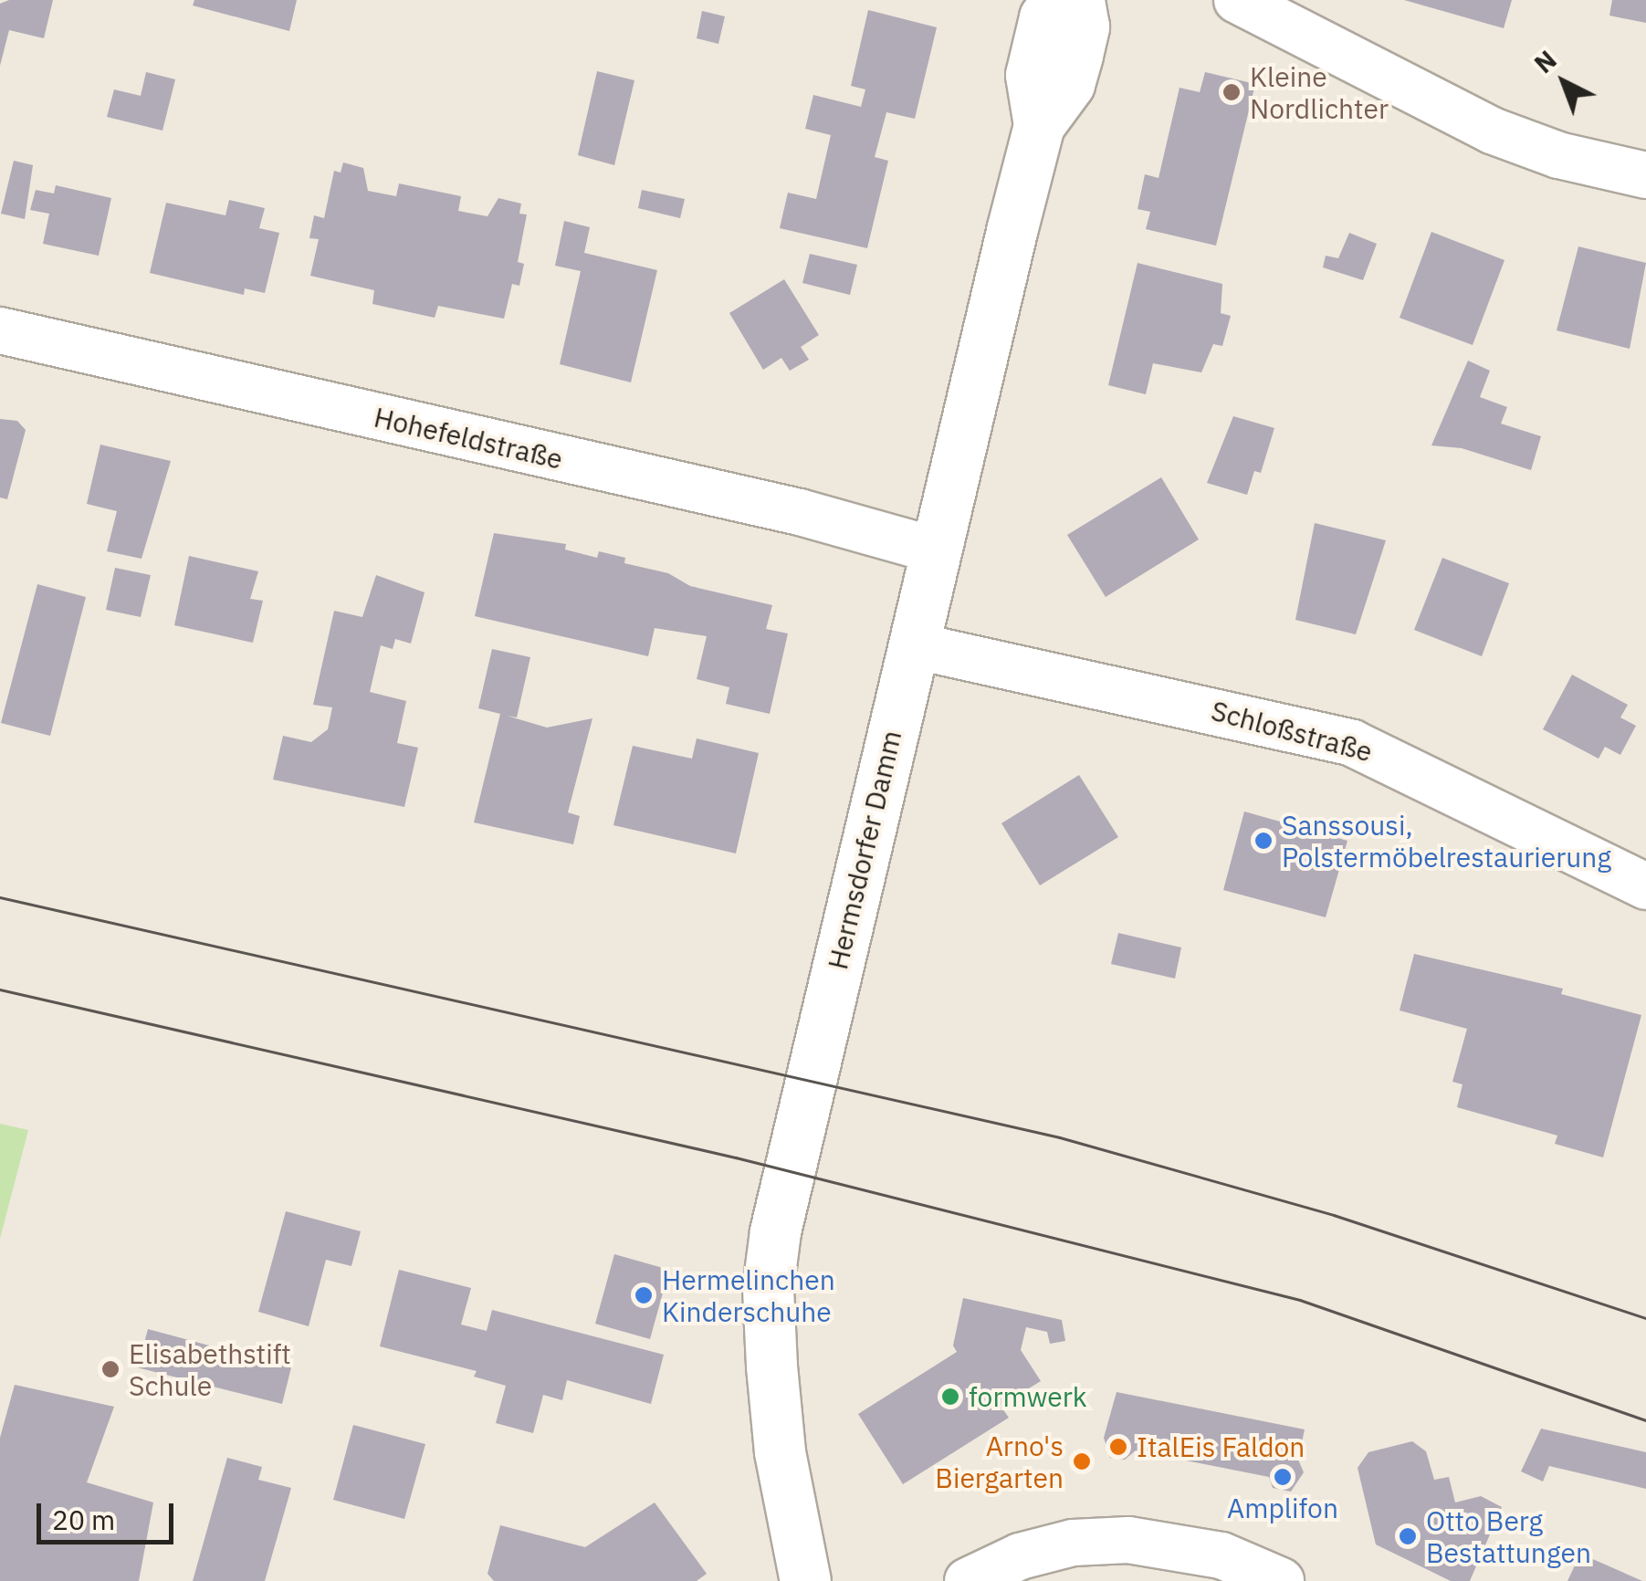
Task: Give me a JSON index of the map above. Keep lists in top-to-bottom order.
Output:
{
  "streets": {
    "main road": ["Hermsdorfer Damm"],
    "street": ["Hohefeldstraße", "Schloßstraße"]
  },
  "crossings": [
    ["Hohefeldstraße", "Hermsdorfer Damm"],
    ["Schloßstraße", "Hermsdorfer Damm"]
  ],
  "places": [
    "Kleine Nordlichter",
    "Sanssousi, Polstermöbelrestaurierung",
    "Hermelinchen Kinderschuhe",
    "Elisabethstift Schule",
    "formwerk",
    "ItalEis Faldon",
    "Arno's Biergarten",
    "Amplifon",
    "Otto Berg Bestattungen"
  ],
  "scale_bar": "20 m",
  "north": "top left"
}
